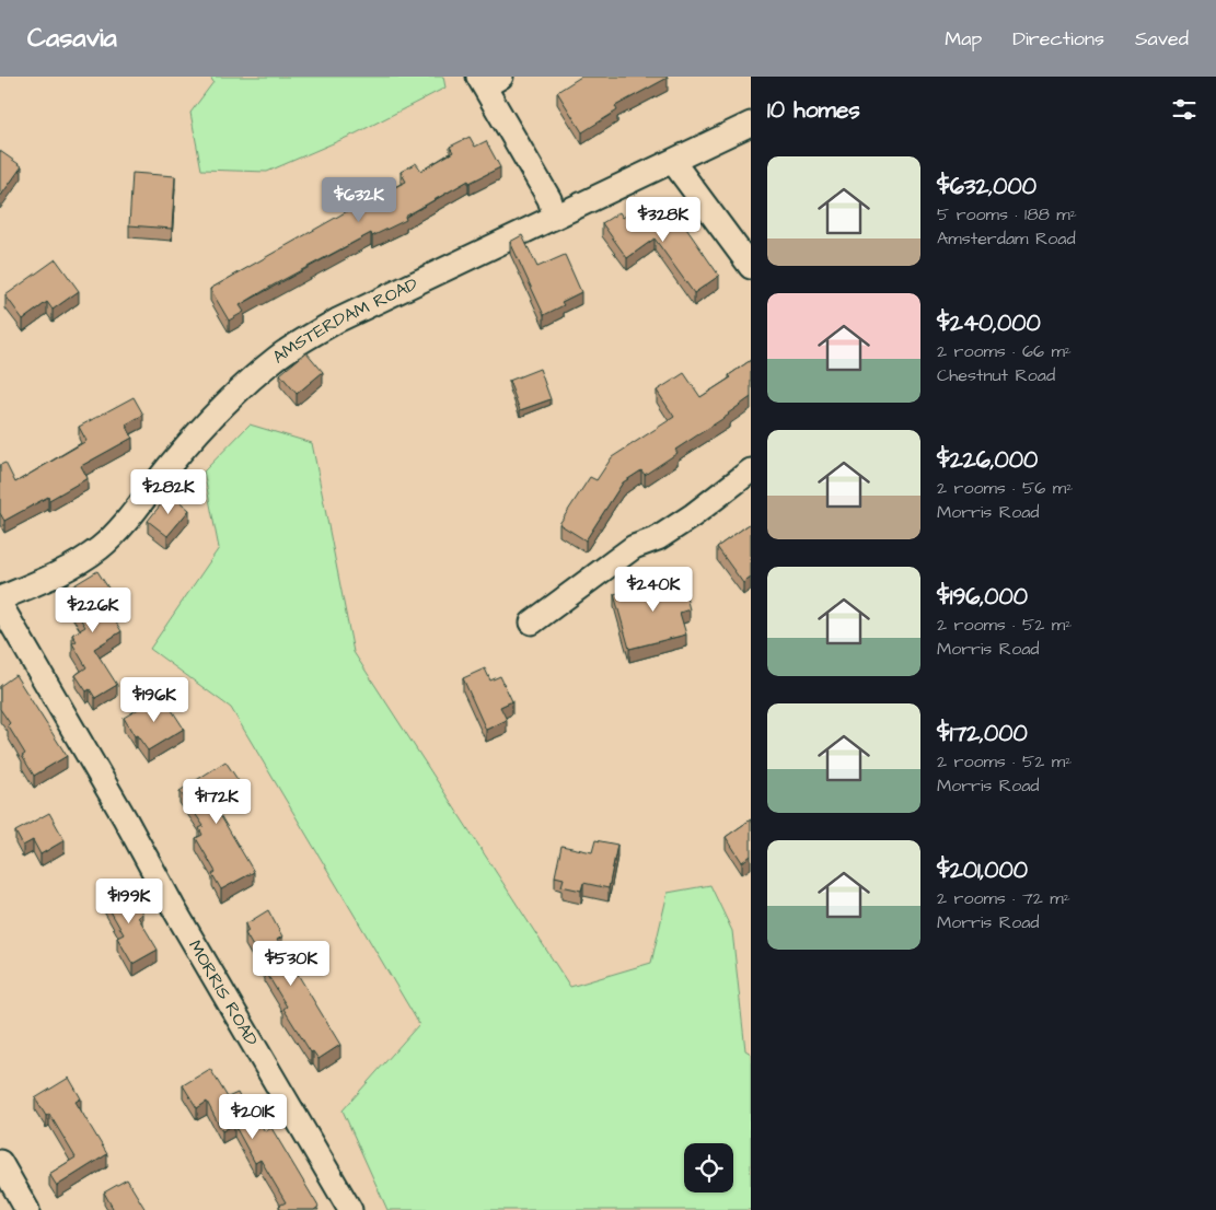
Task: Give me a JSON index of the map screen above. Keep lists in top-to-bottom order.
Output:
{
  "streets": {
    "street": ["AMSTERDAM ROAD", "MORRIS ROAD"]
  },
  "page": {
    "header": "Casavia",
    "nav": ["Map", "Directions", "Saved"],
    "heading": "10 homes",
    "list": [
      {
        "name": "$632,000",
        "note": "5 rooms · 188 m² · Amsterdam Road"
      },
      {
        "name": "$240,000",
        "note": "2 rooms · 66 m² · Chestnut Road"
      },
      {
        "name": "$226,000",
        "note": "2 rooms · 56 m² · Morris Road"
      },
      {
        "name": "$196,000",
        "note": "2 rooms · 52 m² · Morris Road"
      },
      {
        "name": "$172,000",
        "note": "2 rooms · 52 m² · Morris Road"
      },
      {
        "name": "$201,000",
        "note": "2 rooms · 72 m² · Morris Road"
      }
    ],
    "price": [
      "$632K",
      "$328K",
      "$282K",
      "$240K",
      "$226K",
      "$196K",
      "$172K",
      "$199K",
      "$530K",
      "$201K"
    ]
  }
}
